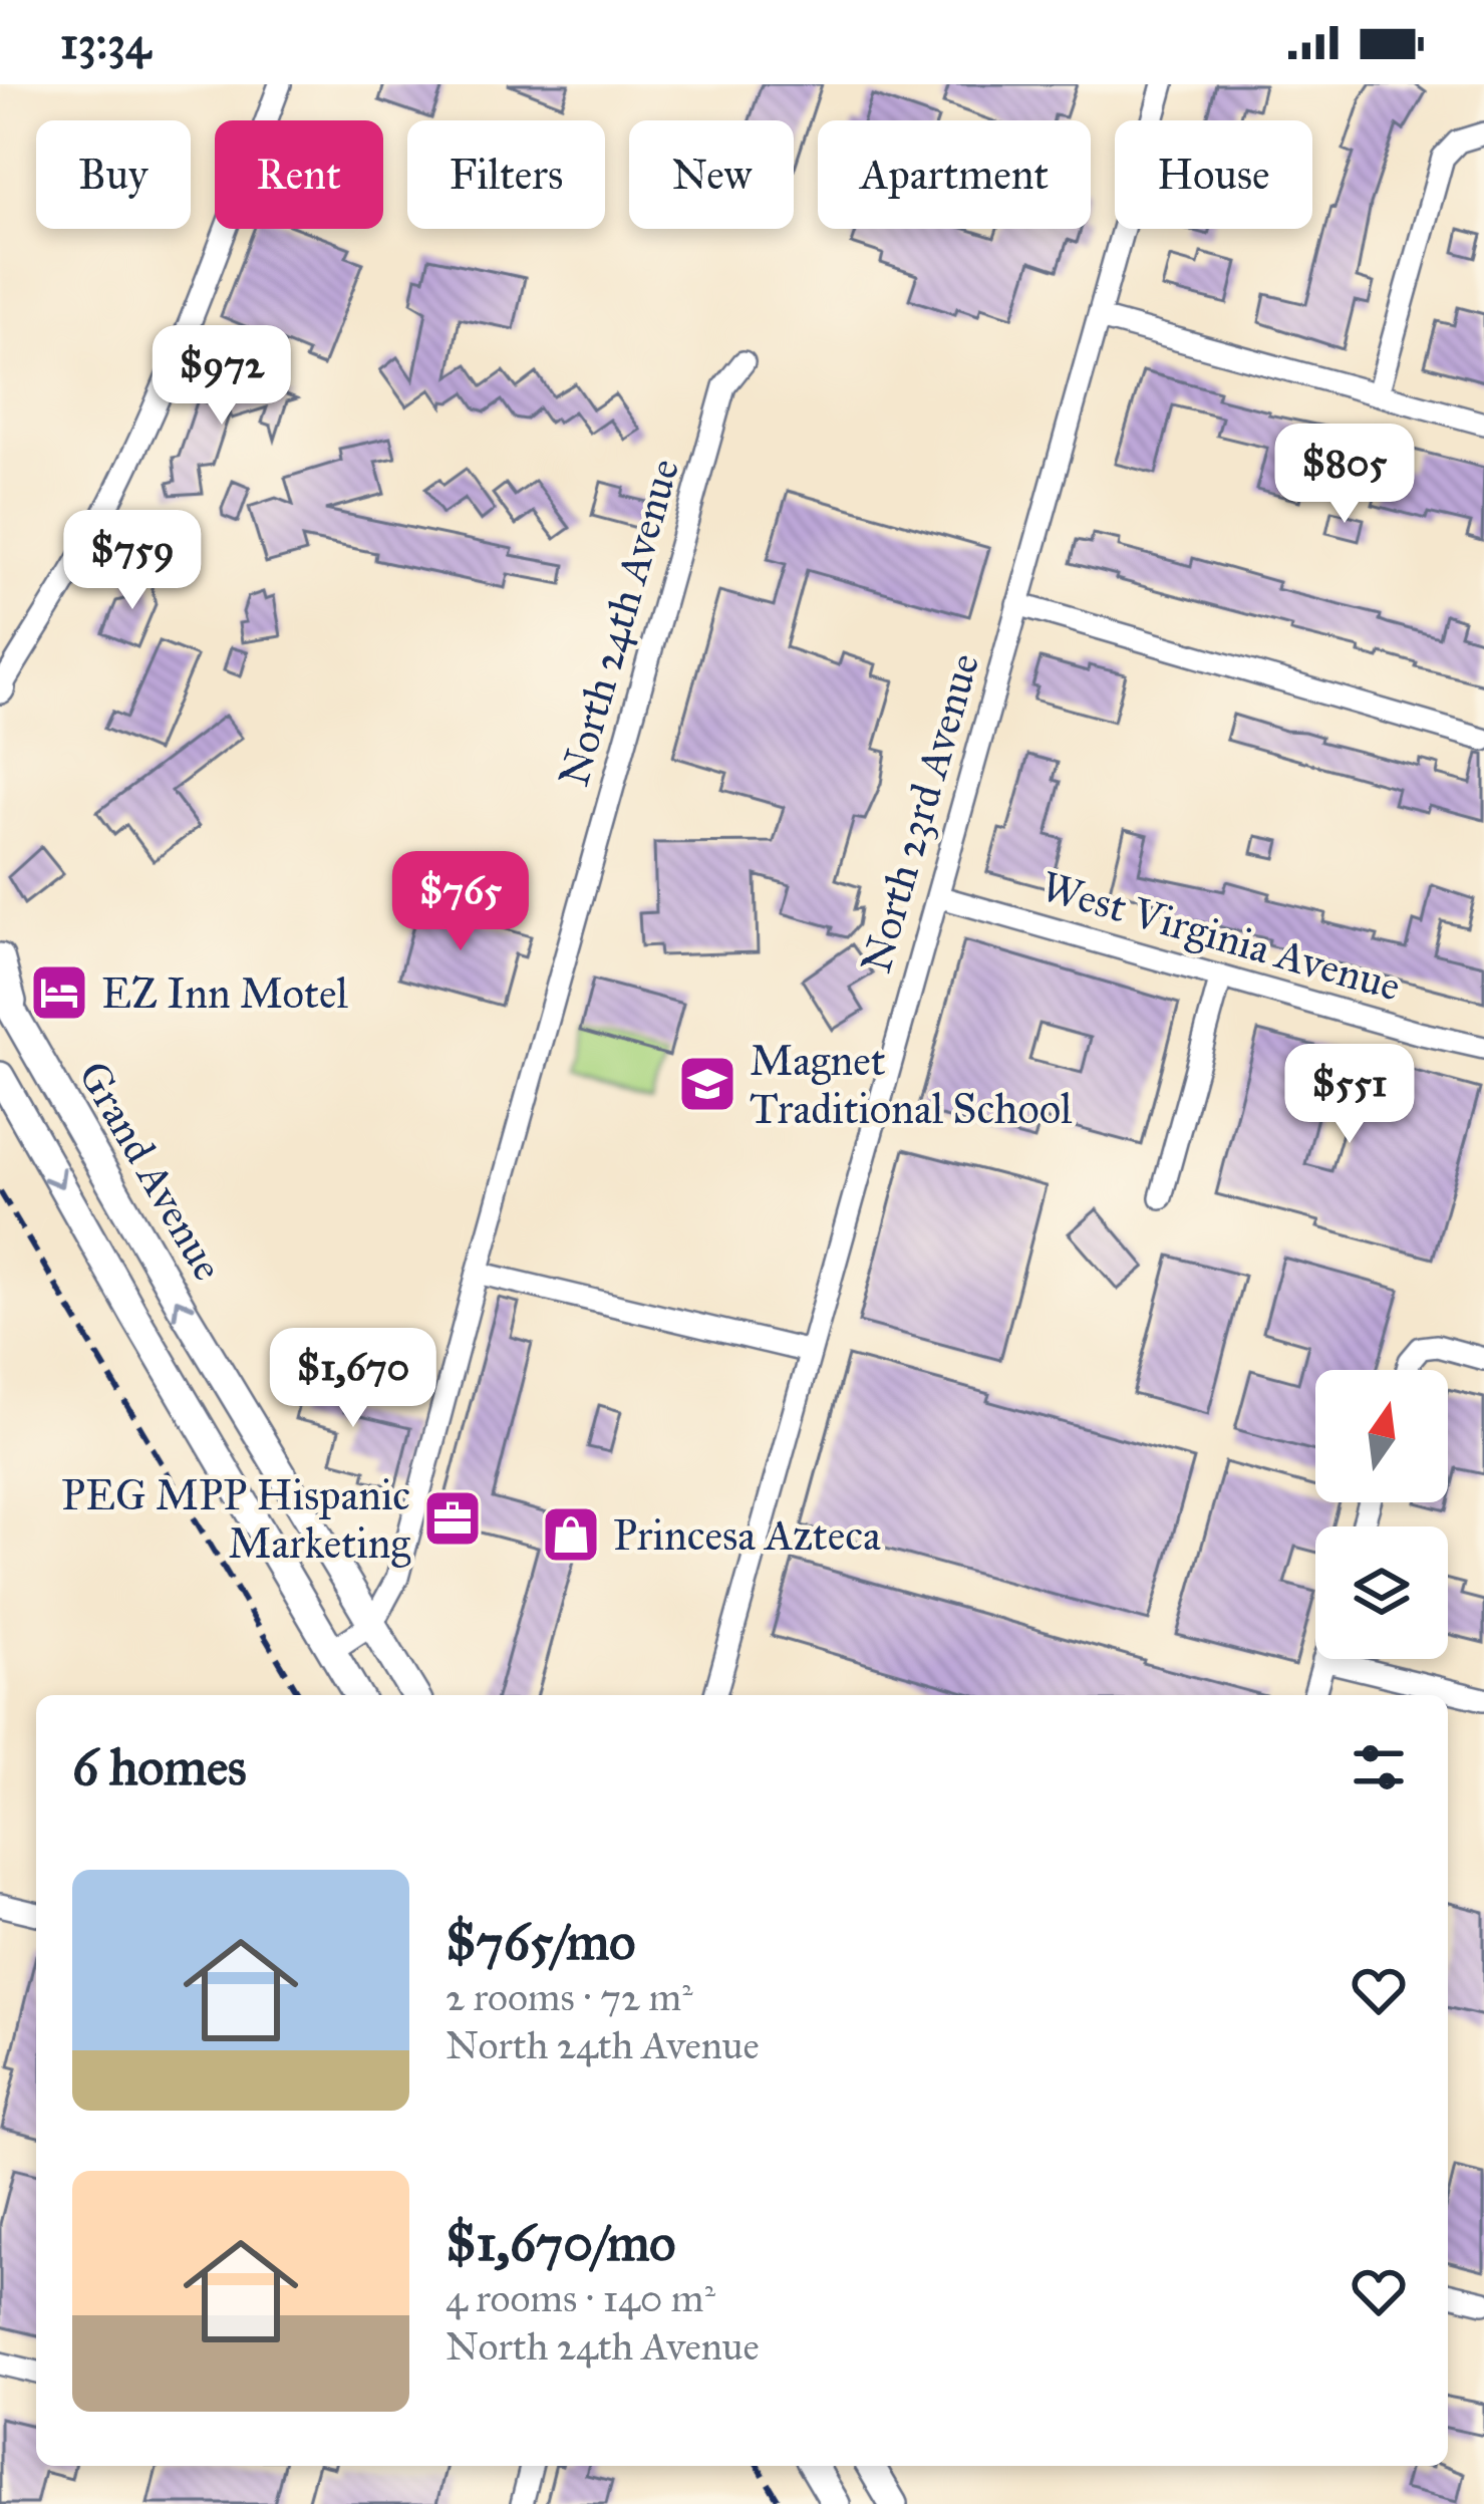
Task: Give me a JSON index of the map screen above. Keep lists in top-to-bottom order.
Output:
{
  "streets": {
    "main road": ["Grand Avenue"],
    "street": ["North 24th Avenue", "North 23rd Avenue", "West Virginia Avenue"]
  },
  "crossings": [
    ["North 24th Avenue", "Grand Avenue"],
    ["North 23rd Avenue", "West Virginia Avenue"]
  ],
  "places": {
    "hotel": ["EZ Inn Motel"],
    "school or university": ["Magnet Traditional School"],
    "office": ["PEG MPP Hispanic Marketing"],
    "shop": ["Princesa Azteca"]
  },
  "north": "top",
  "page": {
    "status": "13:34",
    "chip": [
      "Buy",
      "Rent",
      "Filters",
      "New",
      "Apartment",
      "House"
    ],
    "price": [
      "$972",
      "$805",
      "$759",
      "$765",
      "$551",
      "$1,670"
    ],
    "heading": "6 homes",
    "list": [
      {
        "name": "$765/mo",
        "note": "2 rooms · 72 m² · North 24th Avenue"
      },
      {
        "name": "$1,670/mo",
        "note": "4 rooms · 140 m² · North 24th Avenue"
      }
    ]
  }
}
